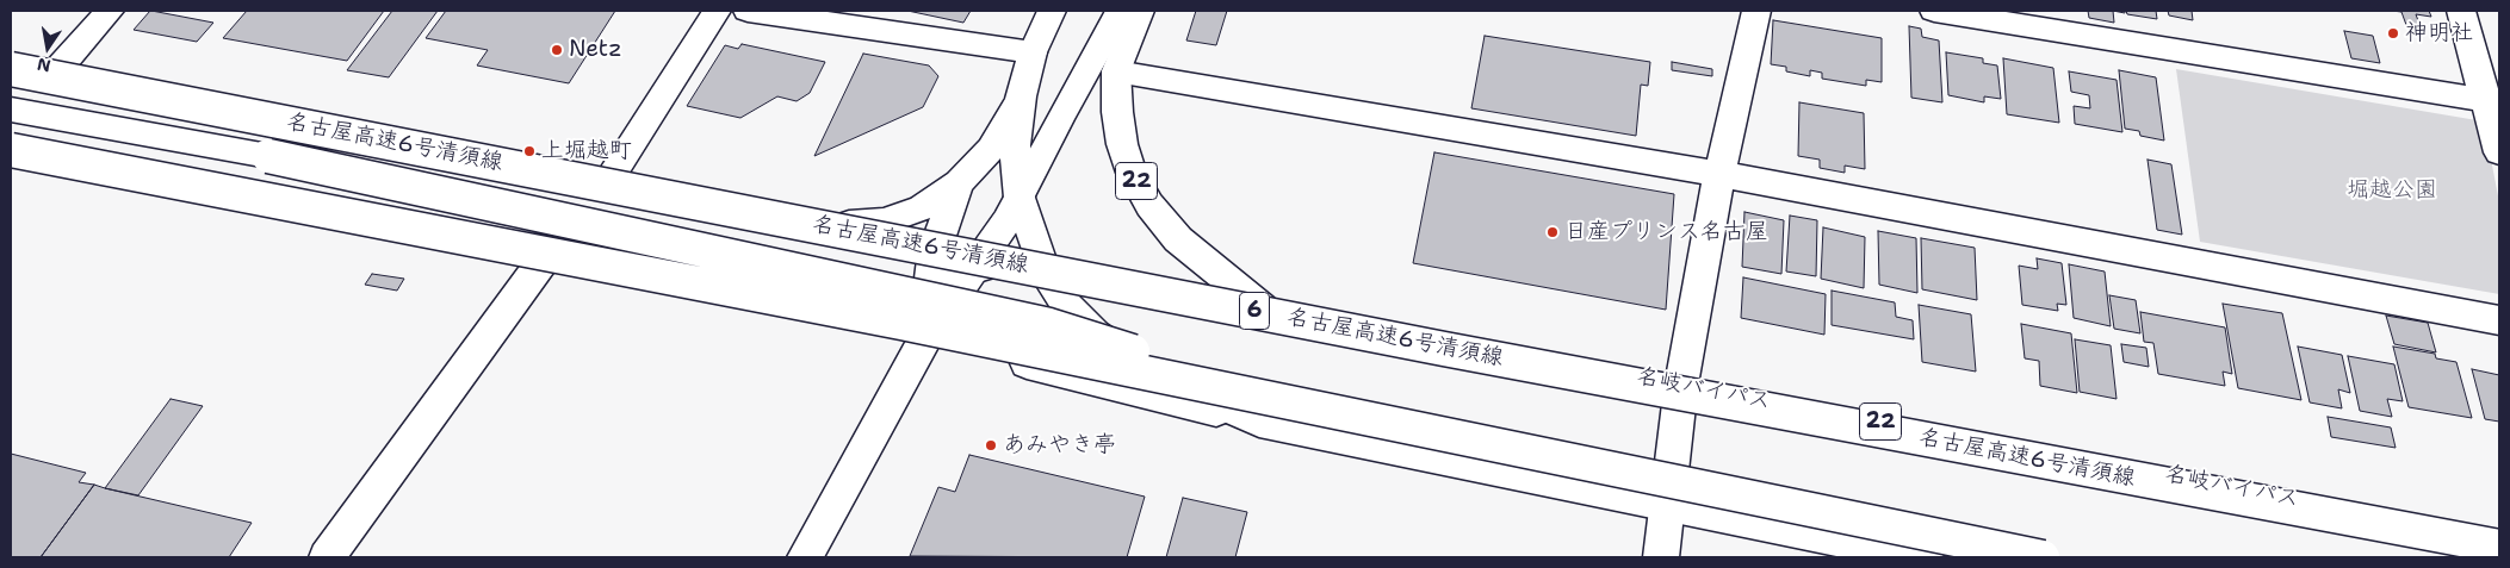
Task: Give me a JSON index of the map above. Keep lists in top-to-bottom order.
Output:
{
  "streets": {
    "main road": [
      "名古屋高速6号清須線",
      "22",
      "6",
      "名岐バイパス"
    ]
  },
  "parks": ["堀越公園"],
  "places": [
    "神明社",
    "Netz",
    "上堀越町",
    "日産プリンス名古屋",
    "あみやき亭"
  ],
  "north": "bottom"
}
